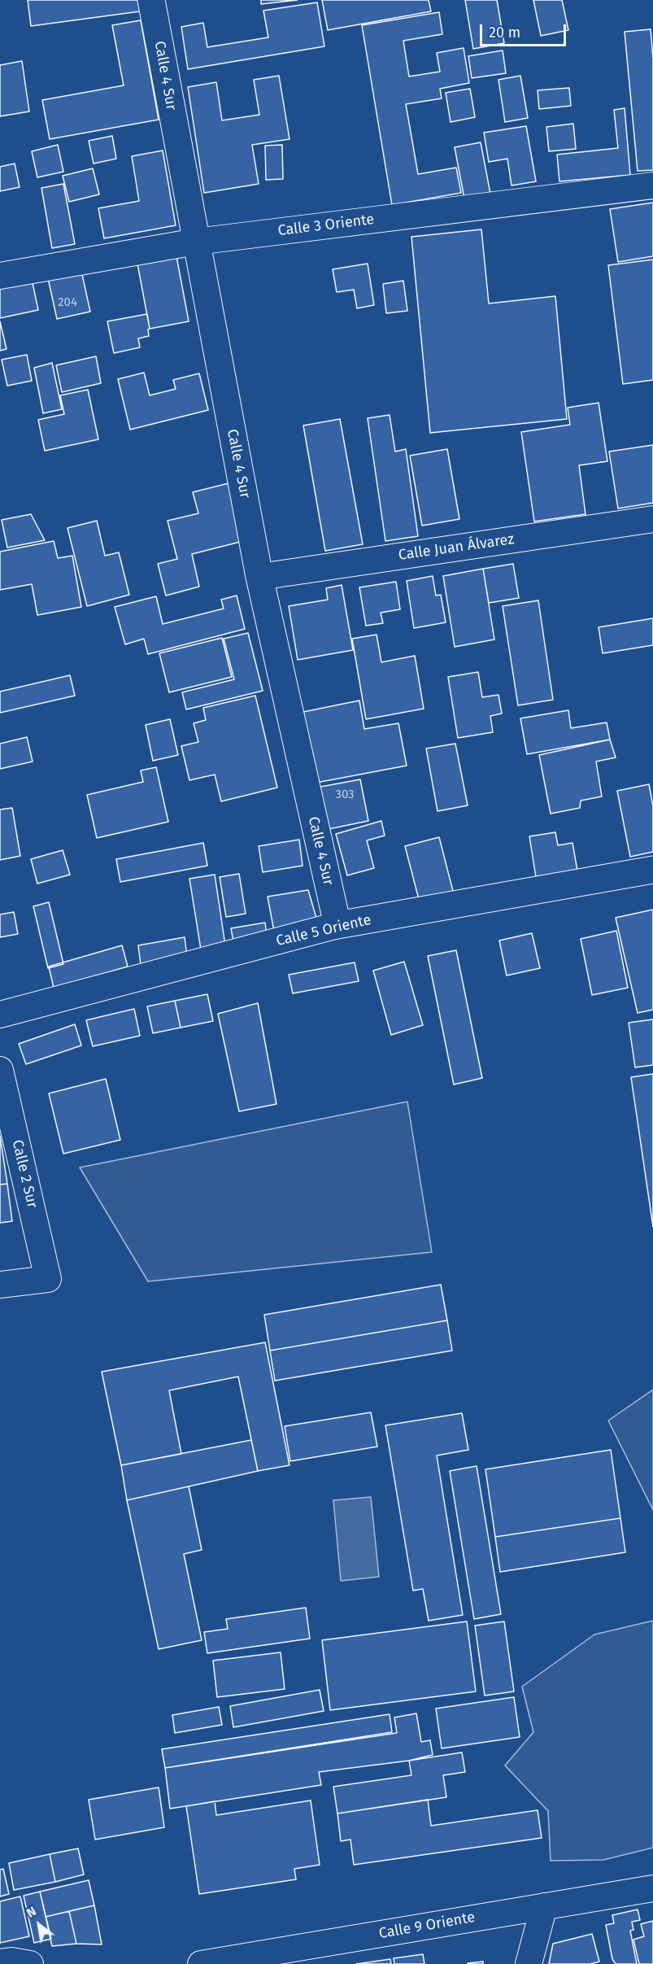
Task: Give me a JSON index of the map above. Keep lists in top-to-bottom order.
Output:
{
  "streets": {
    "main road": ["Calle 4 Sur", "Calle 5 Oriente"],
    "street": [
      "Calle 3 Oriente",
      "Calle Juan Álvarez",
      "Calle 2 Sur",
      "Calle 9 Oriente"
    ]
  },
  "crossings": [
    ["Calle 4 Sur", "Calle 3 Oriente"],
    ["Calle 4 Sur", "Calle Juan Álvarez"],
    ["Calle 4 Sur", "Calle 5 Oriente"]
  ],
  "house_numbers": ["204", "303"],
  "scale_bar": "20 m",
  "north": "top left"
}
